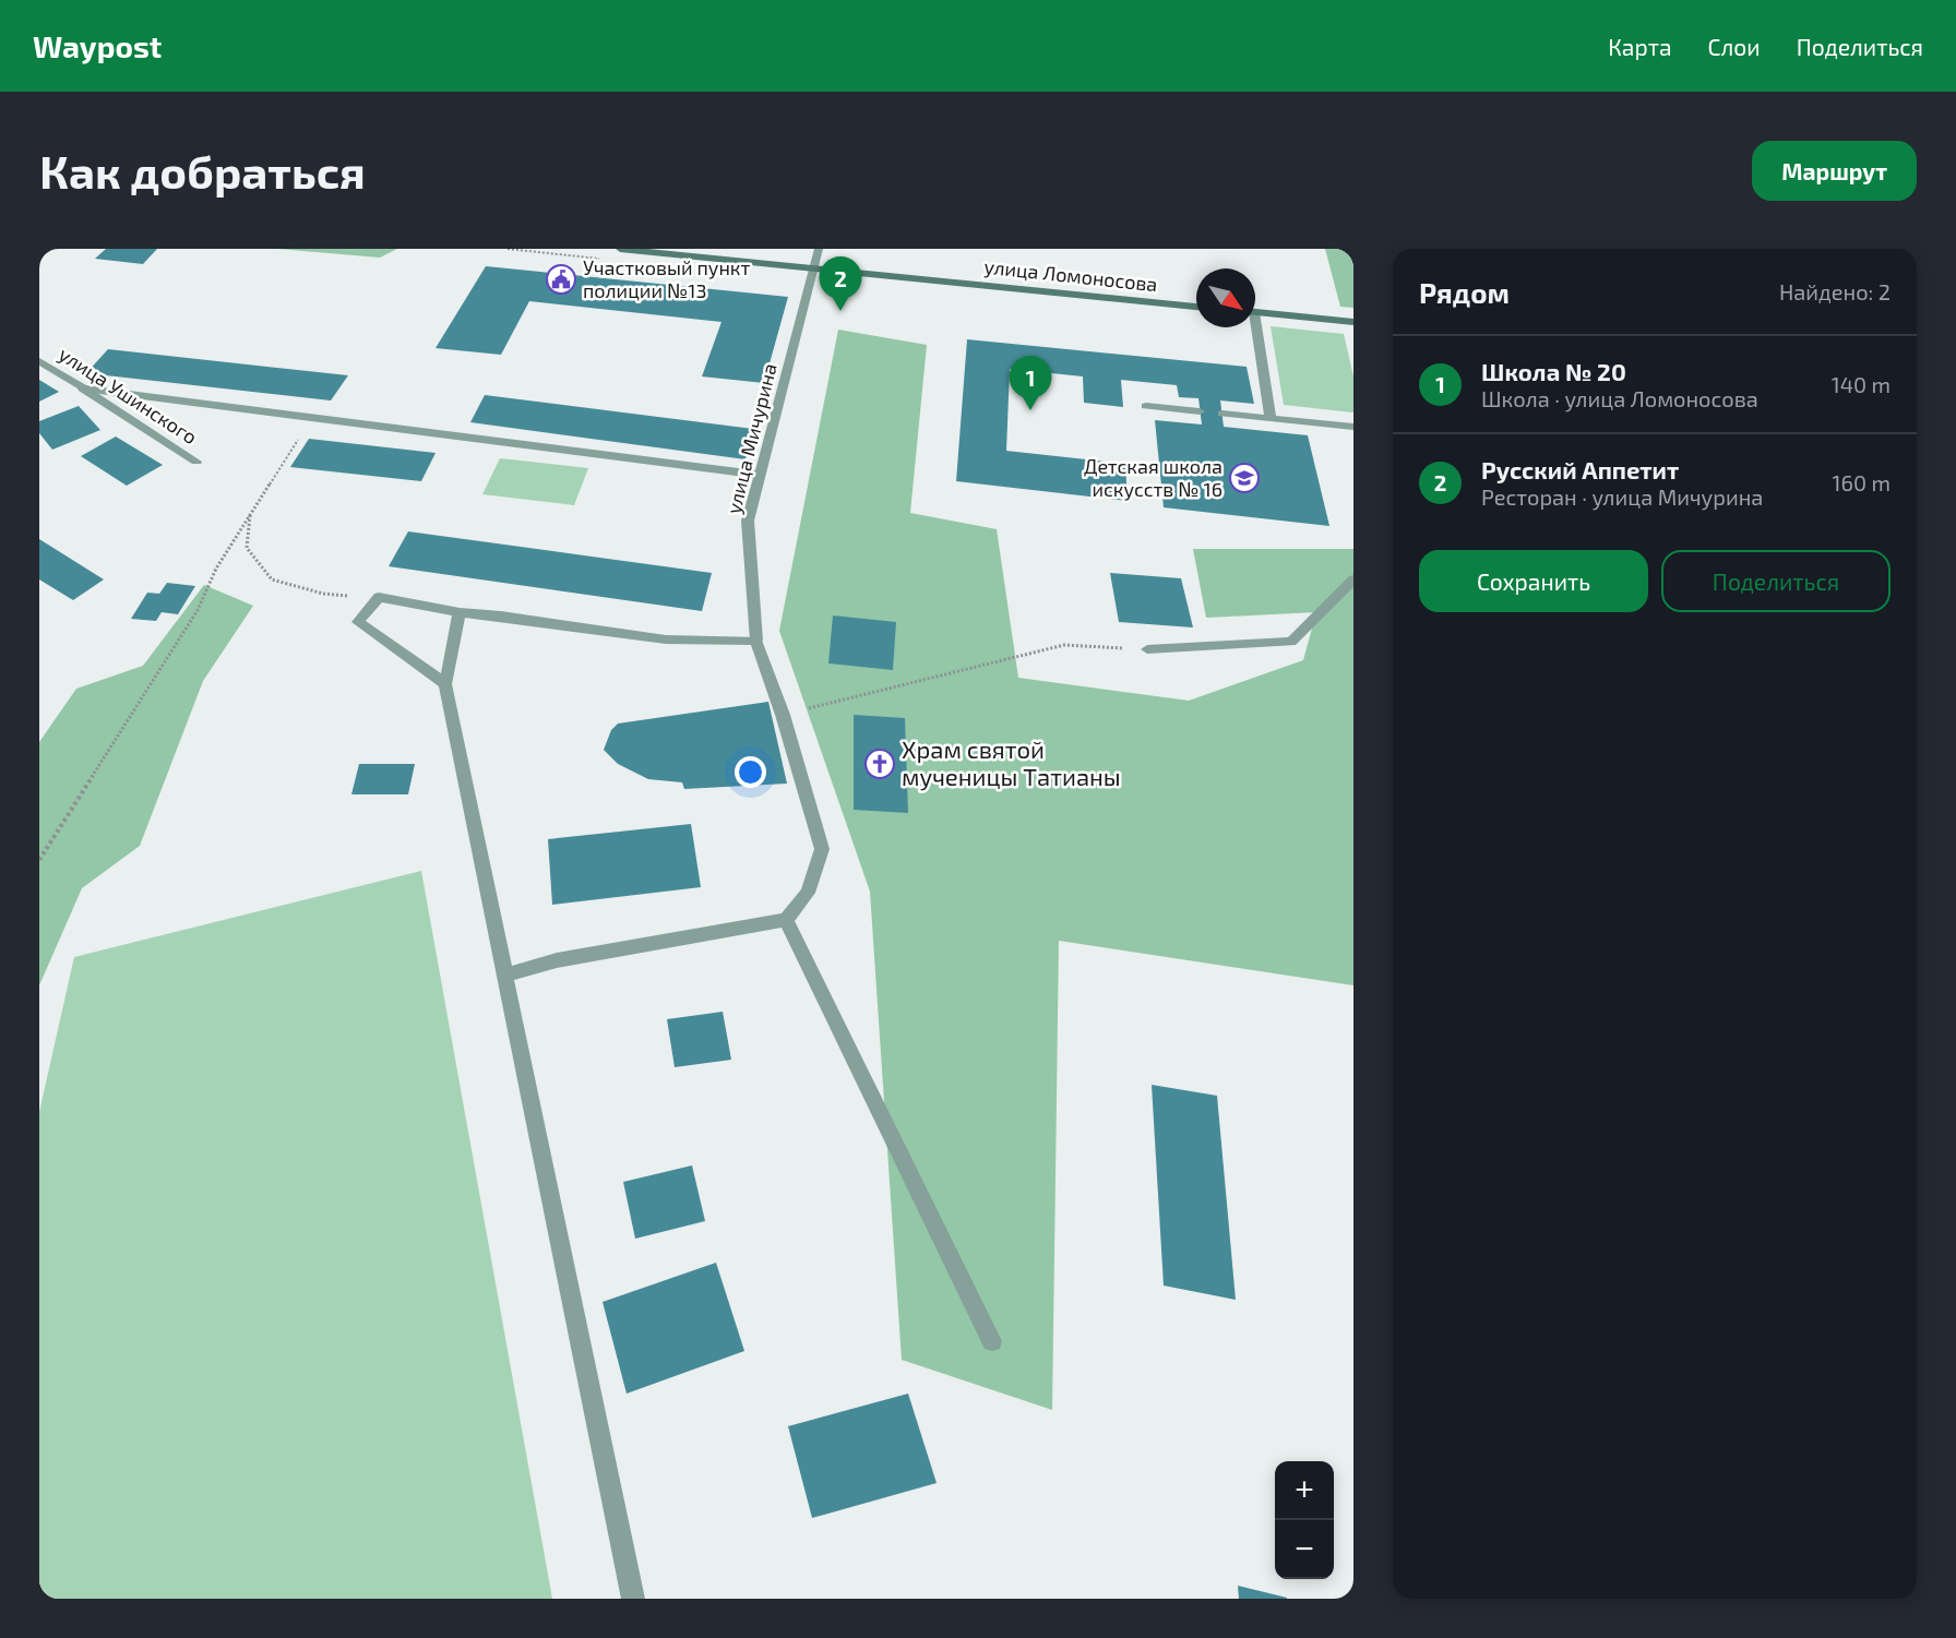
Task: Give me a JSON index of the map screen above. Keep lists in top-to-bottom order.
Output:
{
  "streets": {
    "main road": ["улица Ломоносова"],
    "street": ["улица Ушинского", "улица Мичурина"]
  },
  "crossings": [
    ["улица Ломоносова", "улица Мичурина"]
  ],
  "places": {
    "public building": ["Участковый пункт полиции №13"],
    "school or university": ["Детская школа искусств № 16"],
    "church": ["Храм святой мученицы Татианы"]
  },
  "north": "bottom right",
  "page": {
    "header": "Waypost",
    "nav": ["Карта", "Слои", "Поделиться"],
    "buttons": [
      "Маршрут",
      ["Сохранить", "Поделиться"]
    ],
    "title": "Как добраться",
    "heading": ["Рядом", "Найдено: 2"],
    "pins": ["2", "1"],
    "list": [
      {
        "mark": "1",
        "name": "Школа № 20",
        "note": "Школа · улица Ломоносова",
        "value": "140 m"
      },
      {
        "mark": "2",
        "name": "Русский Аппетит",
        "note": "Ресторан · улица Мичурина",
        "value": "160 m"
      }
    ],
    "map_buttons": ["+", "−"]
  }
}
